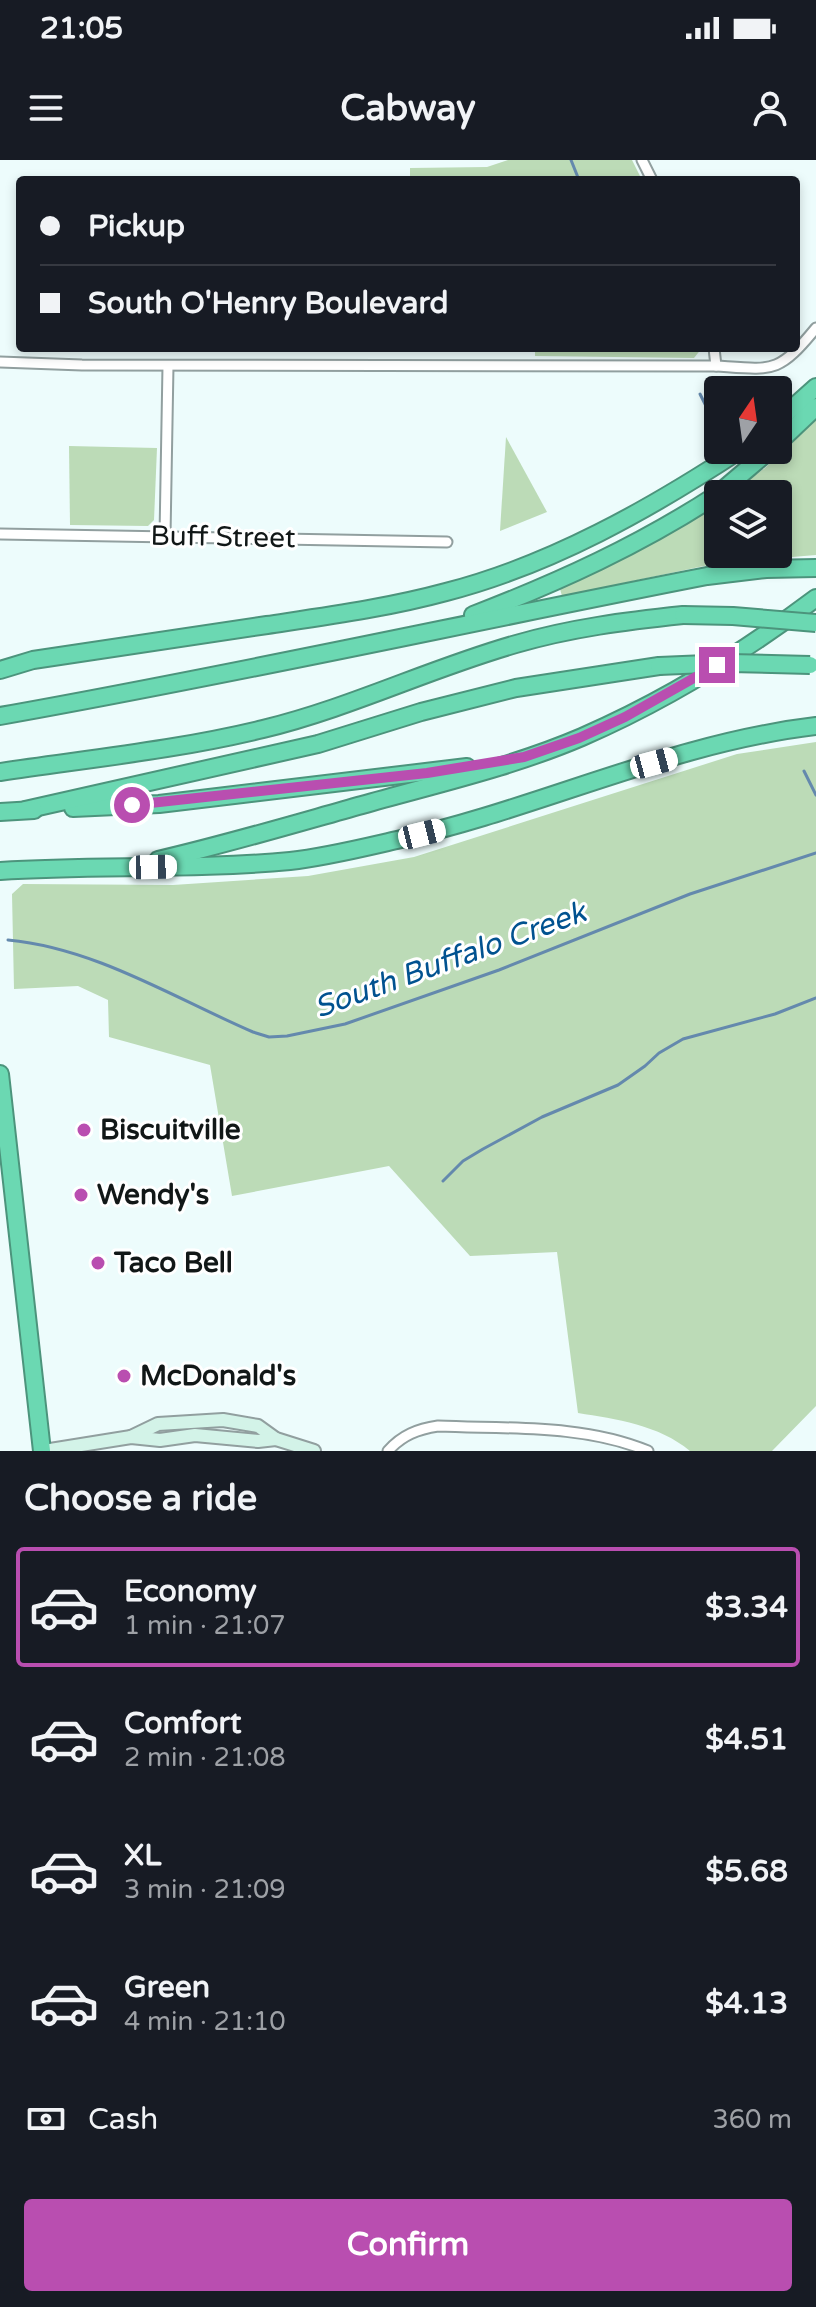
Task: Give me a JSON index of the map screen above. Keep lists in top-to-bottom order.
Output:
{
  "streets": {
    "street": ["Buff Street"]
  },
  "water": ["South Buffalo Creek"],
  "places": [
    "Biscuitville",
    "Wendy's",
    "Taco Bell",
    "McDonald's"
  ],
  "north": "top",
  "page": {
    "status": "21:05",
    "header": "Cabway",
    "banner": ["Pickup", "South O'Henry Boulevard"],
    "heading": "Choose a ride",
    "list": [
      {
        "name": "Economy",
        "note": "1 min · 21:07",
        "value": "$3.34"
      },
      {
        "name": "Comfort",
        "note": "2 min · 21:08",
        "value": "$4.51"
      },
      {
        "name": "XL",
        "note": "3 min · 21:09",
        "value": "$5.68"
      },
      {
        "name": "Green",
        "note": "4 min · 21:10",
        "value": "$4.13"
      }
    ],
    "pay": ["Cash", "360 m"],
    "buttons": "Confirm"
  }
}
